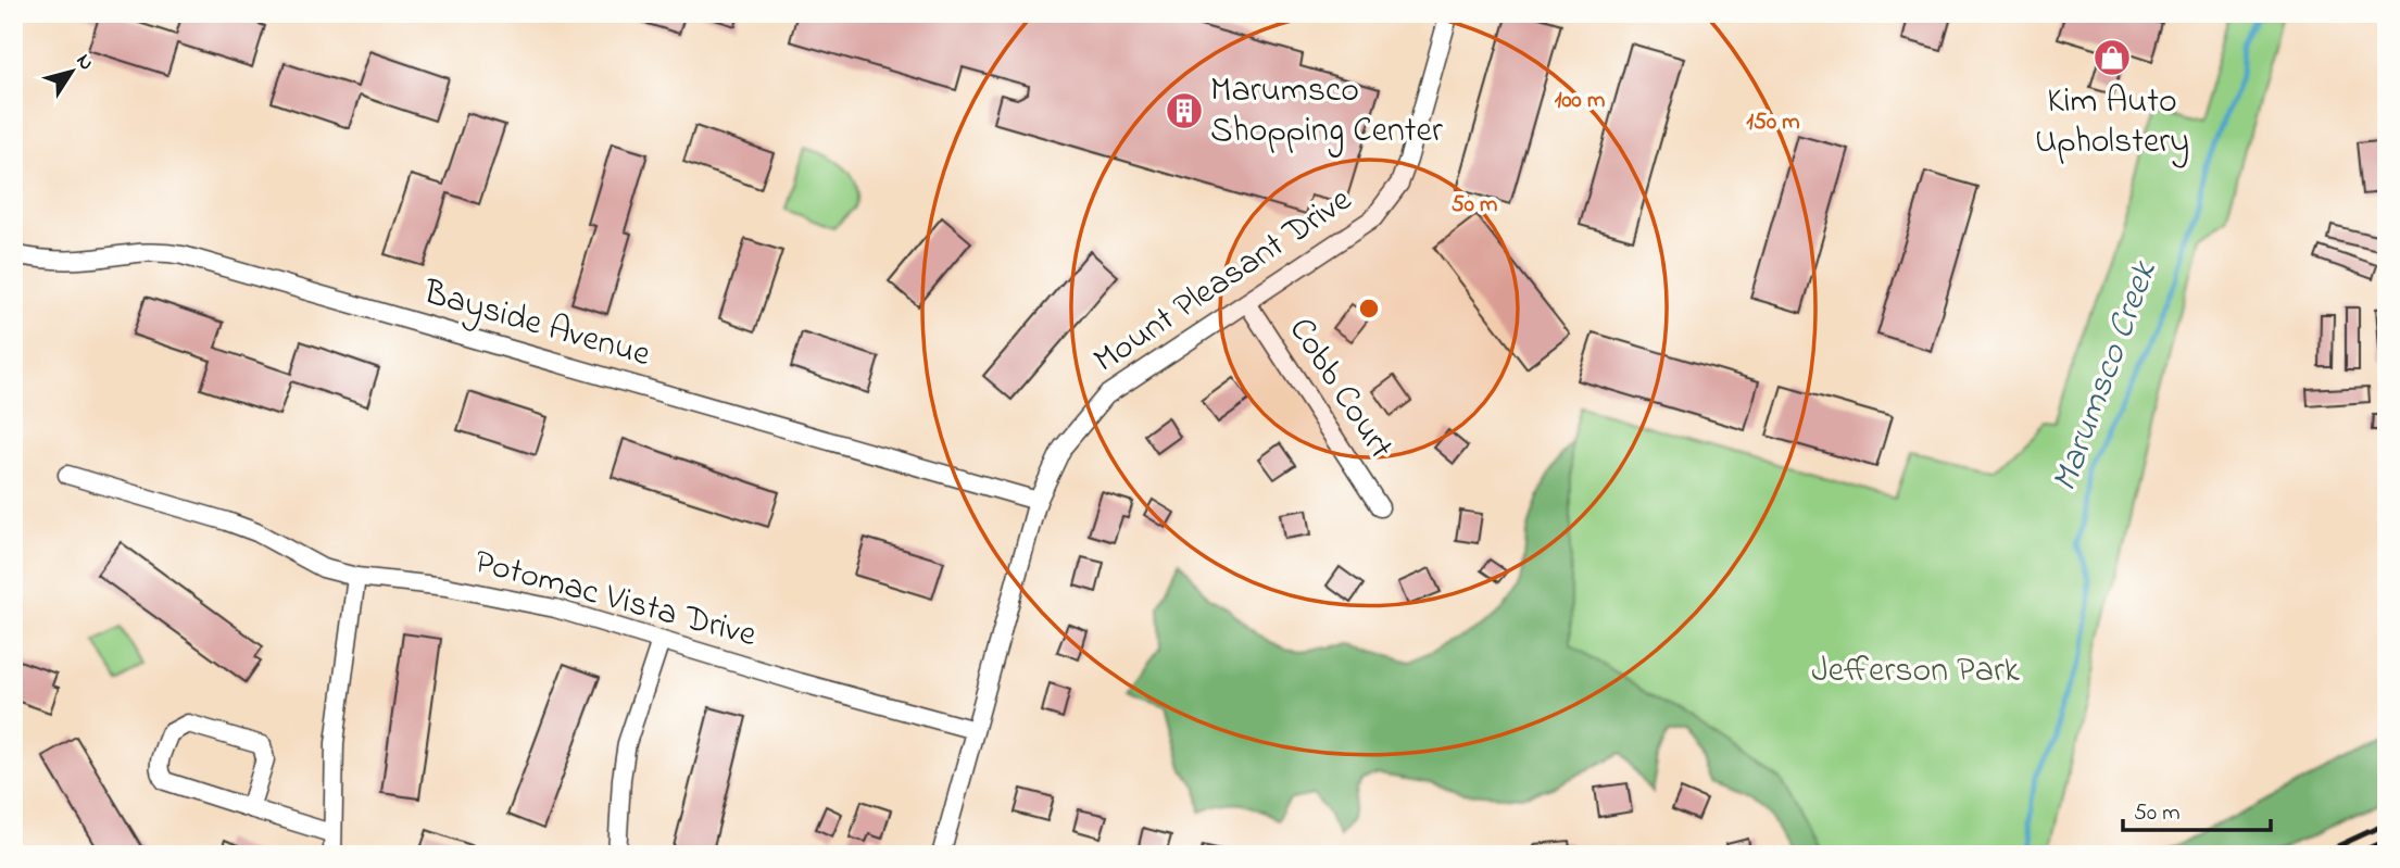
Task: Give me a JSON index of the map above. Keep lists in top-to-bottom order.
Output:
{
  "streets": {
    "street": [
      "Mount Pleasant Drive",
      "Bayside Avenue",
      "Cobb Court",
      "Potomac Vista Drive"
    ]
  },
  "crossings": [
    ["Mount Pleasant Drive", "Bayside Avenue"],
    ["Mount Pleasant Drive", "Cobb Court"],
    ["Mount Pleasant Drive", "Potomac Vista Drive"]
  ],
  "water": ["Marumsco Creek"],
  "parks": ["Jefferson Park"],
  "places": {
    "shop": ["Kim Auto Upholstery"],
    "building": ["Marumsco Shopping Center"]
  },
  "scale_bar": "50 m",
  "north": "top right",
  "rings": ["100 m", "150 m", "50 m"]
}
